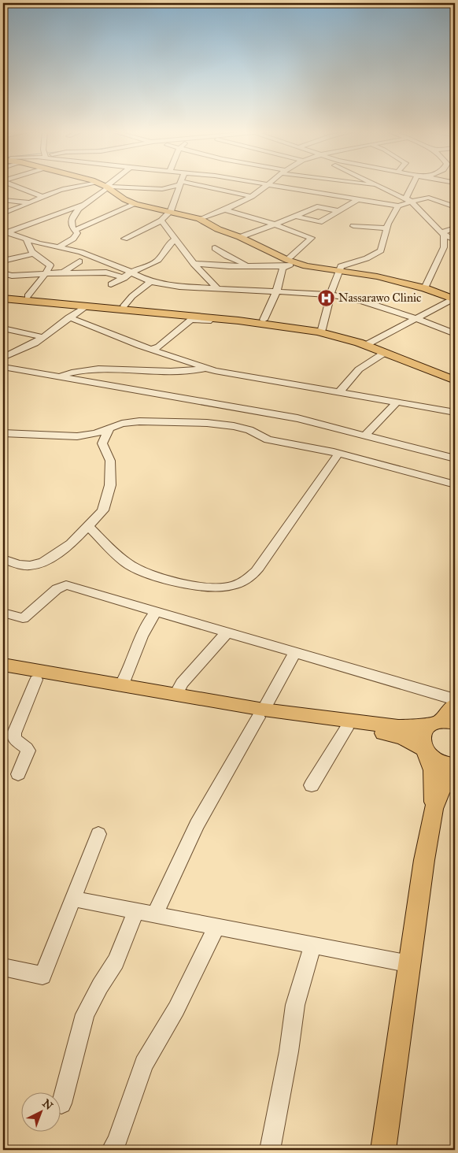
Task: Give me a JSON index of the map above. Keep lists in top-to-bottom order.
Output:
{
  "places": {
    "hospital": ["Nassarawo Clinic"]
  },
  "north": "top right"
}
